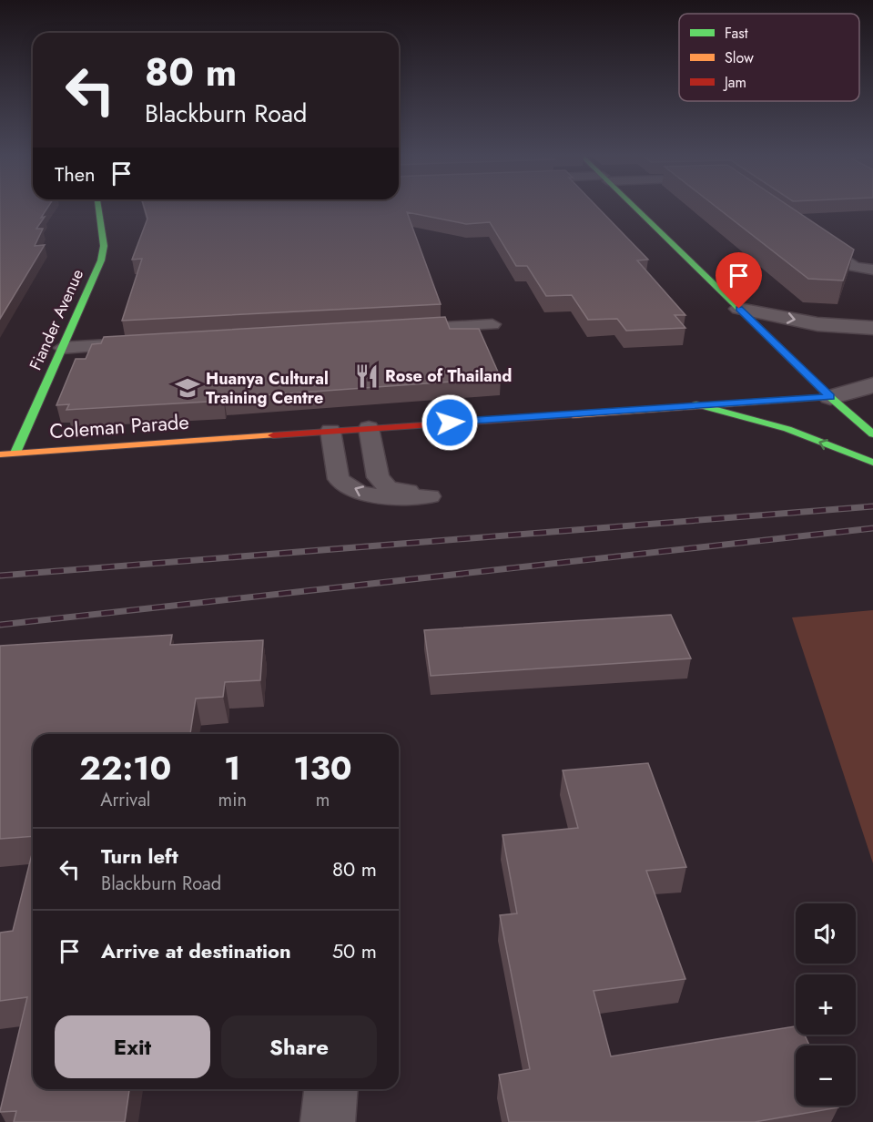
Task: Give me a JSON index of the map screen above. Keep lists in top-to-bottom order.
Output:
{
  "streets": {
    "street": ["Fiander Avenue", "Coleman Parade"]
  },
  "crossings": [
    ["Fiander Avenue", "Coleman Parade"]
  ],
  "places": {
    "restaurant": ["Rose of Thailand"],
    "school or university": ["Huanya Cultural Training Centre"]
  },
  "legend": ["Fast", "Slow", "Jam"],
  "page": {
    "turn": ["80 m", "Blackburn Road"],
    "then": "Then",
    "eta": [
      "22:10",
      "Arrival",
      "1",
      "min",
      "130",
      "m"
    ],
    "list": [
      {
        "name": "Turn left",
        "note": "Blackburn Road",
        "value": "80 m"
      },
      {
        "name": "Arrive at destination",
        "value": "50 m"
      }
    ],
    "map_buttons": ["+", "−"],
    "buttons": ["Exit", "Share"]
  }
}
